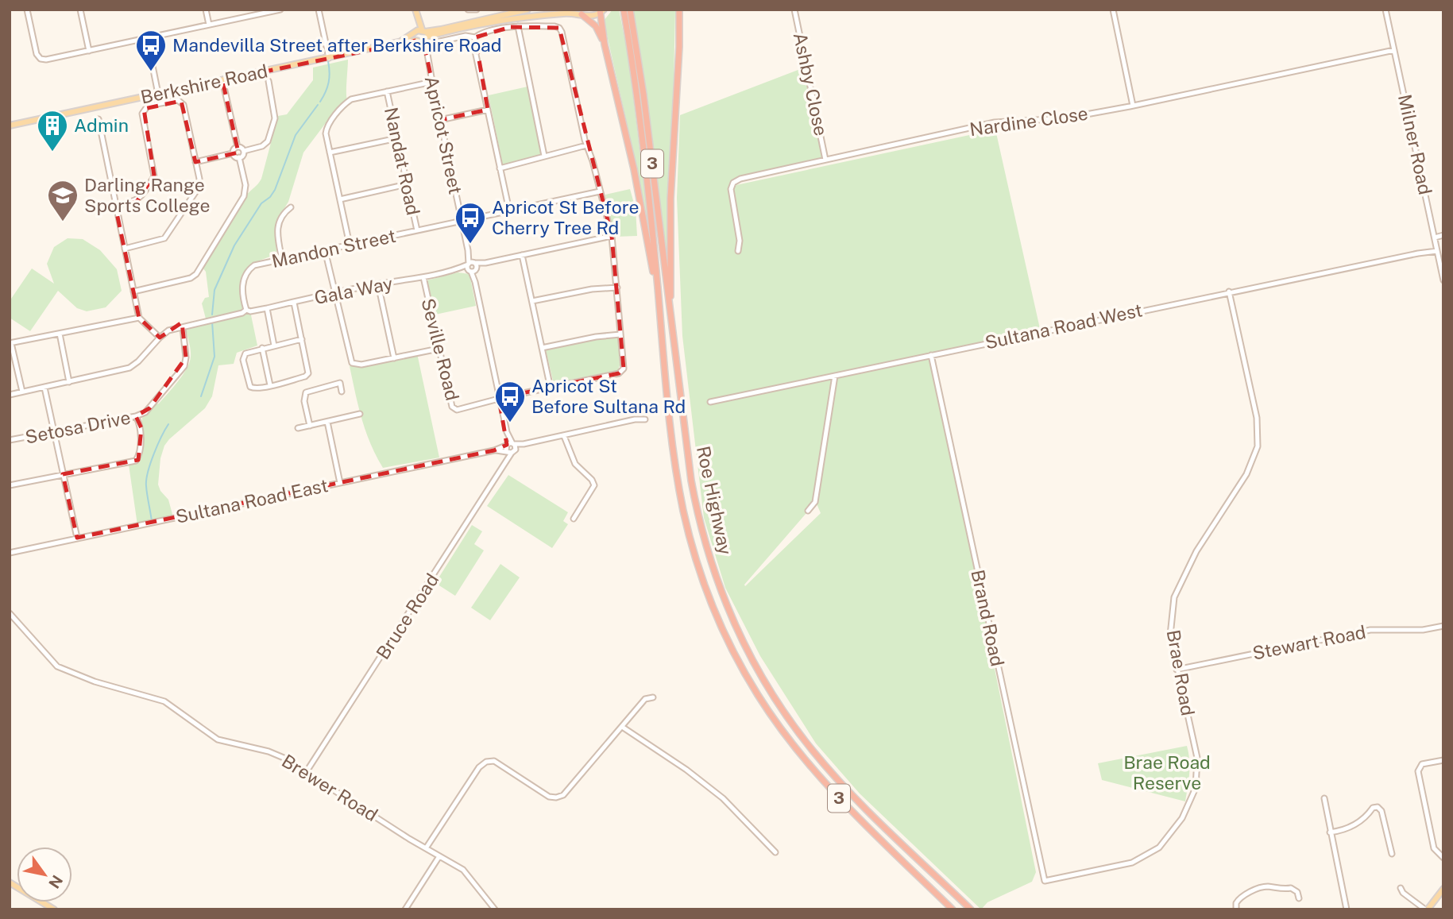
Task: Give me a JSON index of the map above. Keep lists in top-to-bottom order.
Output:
{
  "streets": {
    "highway": ["3", "Roe Highway"],
    "main road": ["Berkshire Road"],
    "street": [
      "Ashby Close",
      "Nardine Close",
      "Apricot Street",
      "Milner Road",
      "Nandat Road",
      "Mandon Street",
      "Gala Way",
      "Sultana Road West",
      "Seville Road",
      "Setosa Drive",
      "Sultana Road East",
      "Bruce Road",
      "Brand Road",
      "Stewart Road",
      "Brae Road",
      "Brewer Road"
    ]
  },
  "crossings": [
    ["Berkshire Road", "Apricot Street"],
    ["Ashby Close", "Nardine Close"],
    ["Nardine Close", "Milner Road"],
    ["Apricot Street", "Mandon Street"],
    ["Apricot Street", "Gala Way"],
    ["Apricot Street", "Seville Road"],
    ["Apricot Street", "Sultana Road East"],
    ["Apricot Street", "Bruce Road"],
    ["Milner Road", "Sultana Road West"],
    ["Nandat Road", "Mandon Street"],
    ["Mandon Street", "Gala Way"],
    ["Gala Way", "Seville Road"],
    ["Gala Way", "Setosa Drive"],
    ["Sultana Road West", "Brand Road"],
    ["Sultana Road West", "Brae Road"],
    ["Sultana Road East", "Bruce Road"],
    ["Bruce Road", "Brewer Road"],
    ["Brand Road", "Brae Road"],
    ["Stewart Road", "Brae Road"]
  ],
  "parks": ["Brae Road Reserve"],
  "places": {
    "bus stop": ["Mandevilla Street after Berkshire Road", "Apricot St Before Cherry Tree Rd", "Apricot St Before Sultana Rd"],
    "building": ["Admin"],
    "school or university": ["Darling Range Sports College"]
  },
  "north": "bottom right"
}
